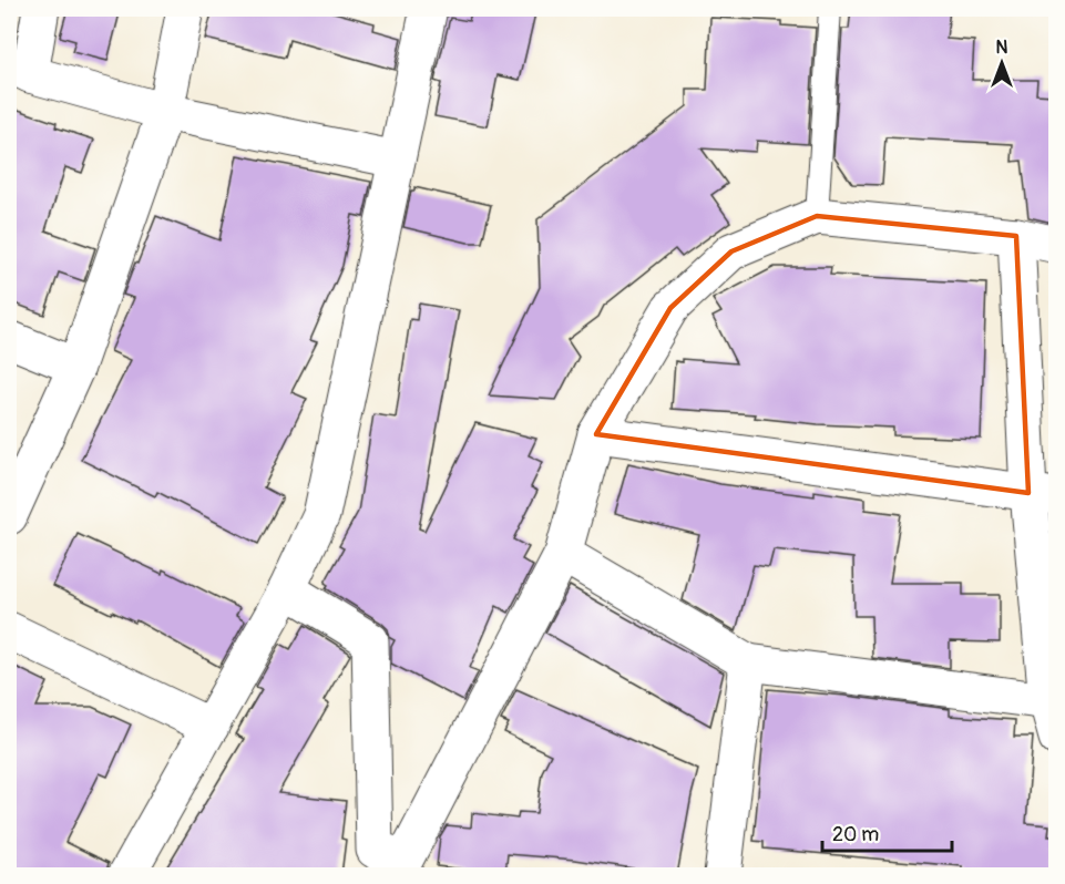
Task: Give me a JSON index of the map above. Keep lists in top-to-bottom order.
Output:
{
  "scale_bar": "20 m",
  "north": "top"
}
